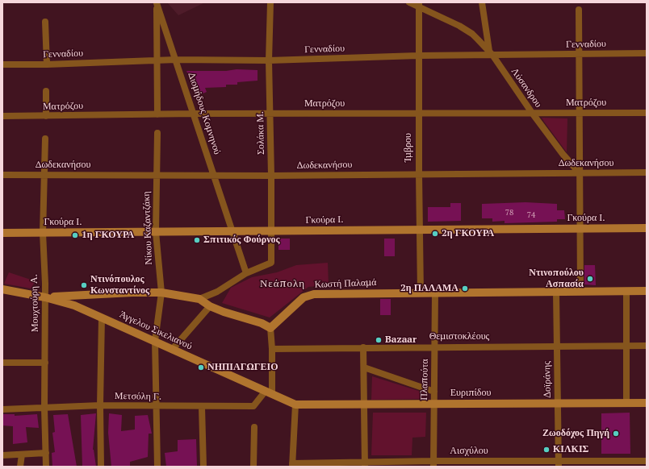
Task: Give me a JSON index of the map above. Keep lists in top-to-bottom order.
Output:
{
  "streets": {
    "street": [
      "Γενναδίου",
      "Λύσανδρου",
      "Ματρόζου",
      "Διομήδους Κομνηνού",
      "Σολάκα Μ.",
      "Ίμβρου",
      "Δωδεκανήσου",
      "Γκούρα Ι.",
      "Νίκου Καζαντζάκη",
      "Κωστή Παλαμά",
      "Μουχτούρη Α.",
      "Άγγελου Σικελιανού",
      "Θεμιστοκλέους",
      "Πλαπούτα",
      "Δοϊράνης",
      "Ευριπίδου",
      "Μετσόλη Γ.",
      "Αισχύλου"
    ]
  },
  "crossings": [
    ["Γενναδίου", "Λύσανδρου"],
    ["Γενναδίου", "Διομήδους Κομνηνού"],
    ["Γενναδίου", "Σολάκα Μ."],
    ["Γενναδίου", "Ίμβρου"],
    ["Λύσανδρου", "Ματρόζου"],
    ["Λύσανδρου", "Δωδεκανήσου"],
    ["Ματρόζου", "Διομήδους Κομνηνού"],
    ["Ματρόζου", "Σολάκα Μ."],
    ["Ματρόζου", "Ίμβρου"],
    ["Διομήδους Κομνηνού", "Σολάκα Μ."],
    ["Διομήδους Κομνηνού", "Δωδεκανήσου"],
    ["Διομήδους Κομνηνού", "Γκούρα Ι."],
    ["Σολάκα Μ.", "Δωδεκανήσου"],
    ["Σολάκα Μ.", "Γκούρα Ι."],
    ["Ίμβρου", "Δωδεκανήσου"],
    ["Ίμβρου", "Γκούρα Ι."],
    ["Ίμβρου", "Κωστή Παλαμά"],
    ["Δωδεκανήσου", "Νίκου Καζαντζάκη"],
    ["Δωδεκανήσου", "Μουχτούρη Α."],
    ["Γκούρα Ι.", "Νίκου Καζαντζάκη"],
    ["Γκούρα Ι.", "Μουχτούρη Α."],
    ["Νίκου Καζαντζάκη", "Άγγελου Σικελιανού"],
    ["Νίκου Καζαντζάκη", "Μετσόλη Γ."],
    ["Κωστή Παλαμά", "Πλαπούτα"],
    ["Κωστή Παλαμά", "Δοϊράνης"],
    ["Μουχτούρη Α.", "Άγγελου Σικελιανού"],
    ["Μουχτούρη Α.", "Μετσόλη Γ."],
    ["Άγγελου Σικελιανού", "Ευριπίδου"],
    ["Άγγελου Σικελιανού", "Μετσόλη Γ."],
    ["Θεμιστοκλέους", "Πλαπούτα"],
    ["Θεμιστοκλέους", "Δοϊράνης"],
    ["Πλαπούτα", "Ευριπίδου"],
    ["Πλαπούτα", "Αισχύλου"],
    ["Δοϊράνης", "Ευριπίδου"],
    ["Δοϊράνης", "Αισχύλου"]
  ],
  "districts": ["Νεάπολη"],
  "places": [
    "2η ΓΚΟΥΡΑ",
    "1η ΓΚΟΥΡΑ",
    "Σπιτικός Φούρνος",
    "Ντινοπούλου Ασπασία",
    "Ντινόπουλος Κωνσταντίνος",
    "2η ΠΑΛΑΜΑ",
    "Bazaar",
    "ΝΗΠΙΑΓΩΓΕΙΟ",
    "Ζωοδόχος Πηγή",
    "ΚΙΛΚΙΣ"
  ],
  "house_numbers": ["78", "74"]
}
